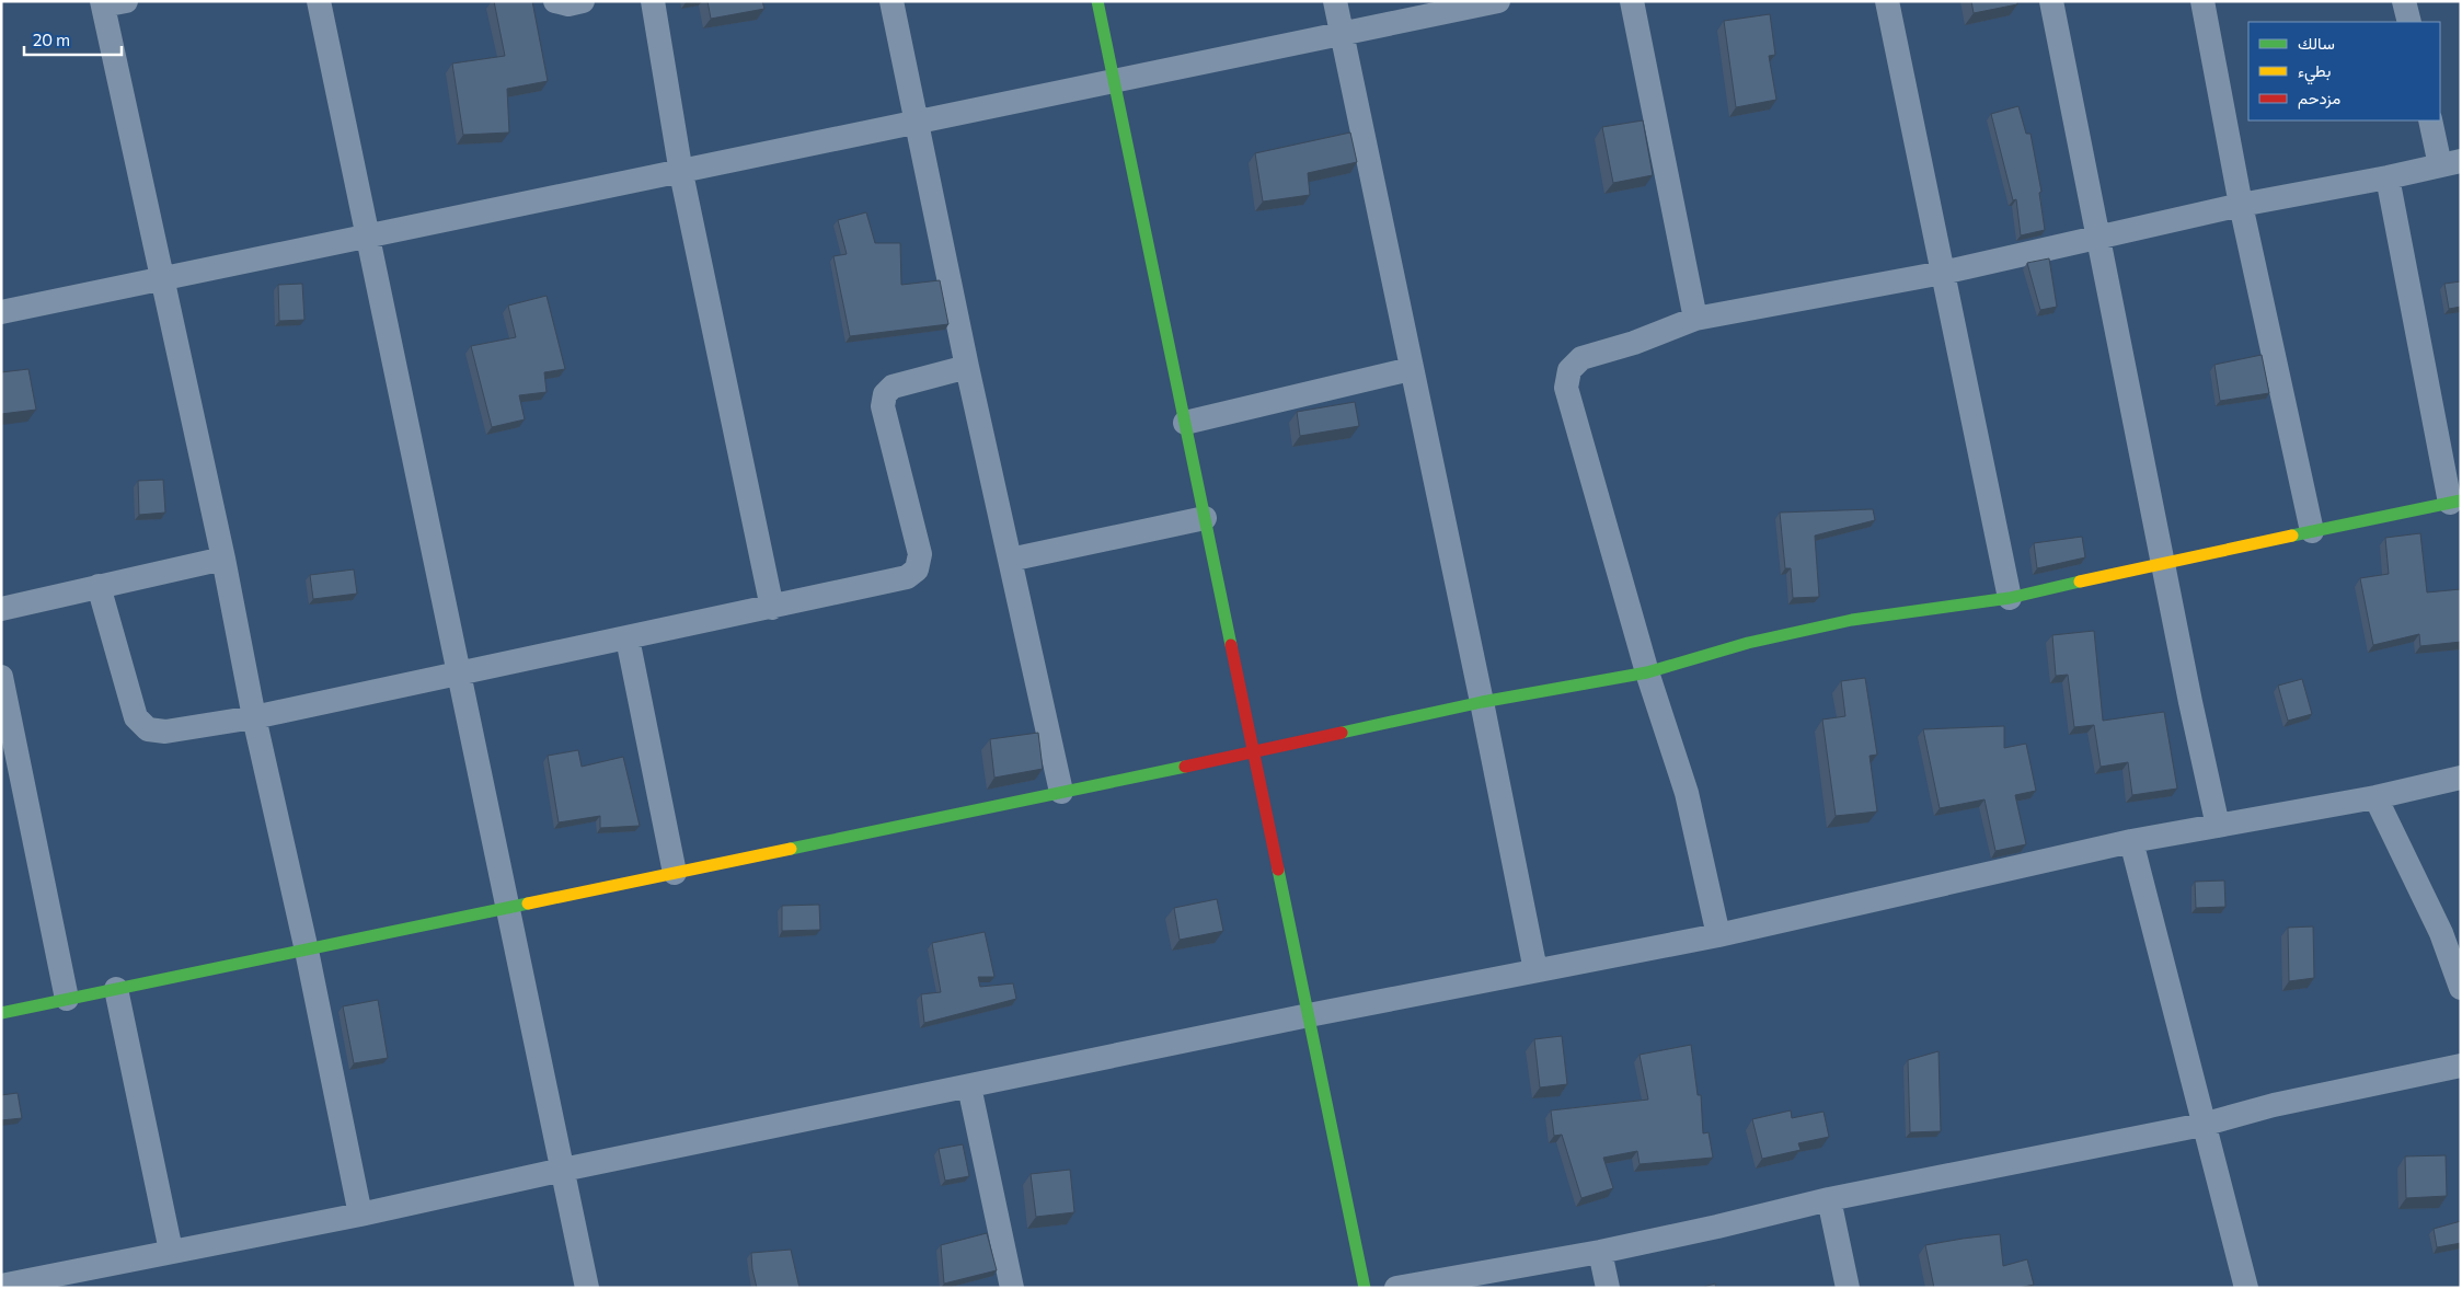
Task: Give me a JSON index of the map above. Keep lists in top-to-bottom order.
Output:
{
  "legend": ["سالك", "بطيء", "مزدحم"],
  "scale_bar": "20 m"
}
